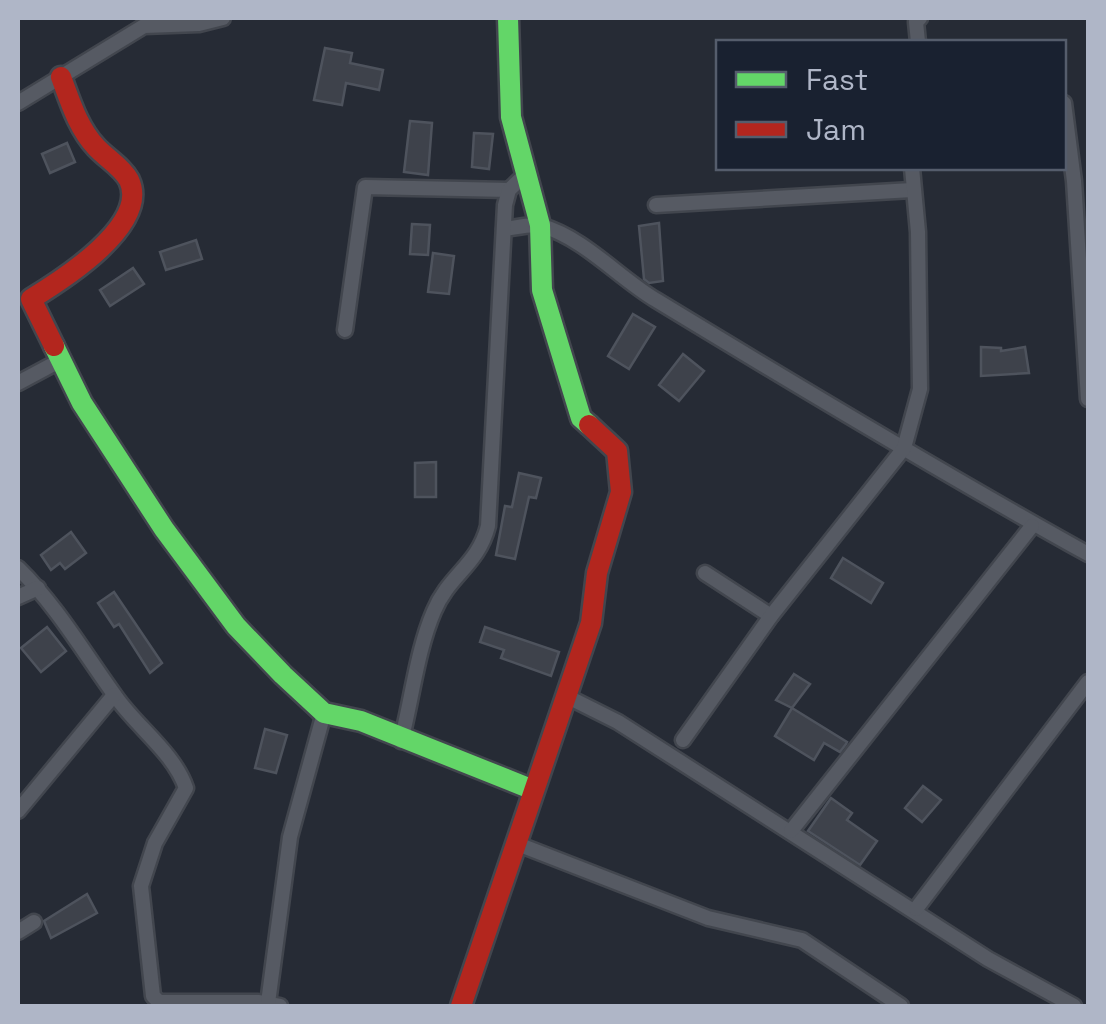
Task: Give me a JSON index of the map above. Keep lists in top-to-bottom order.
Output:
{
  "legend": ["Fast", "Jam"]
}
